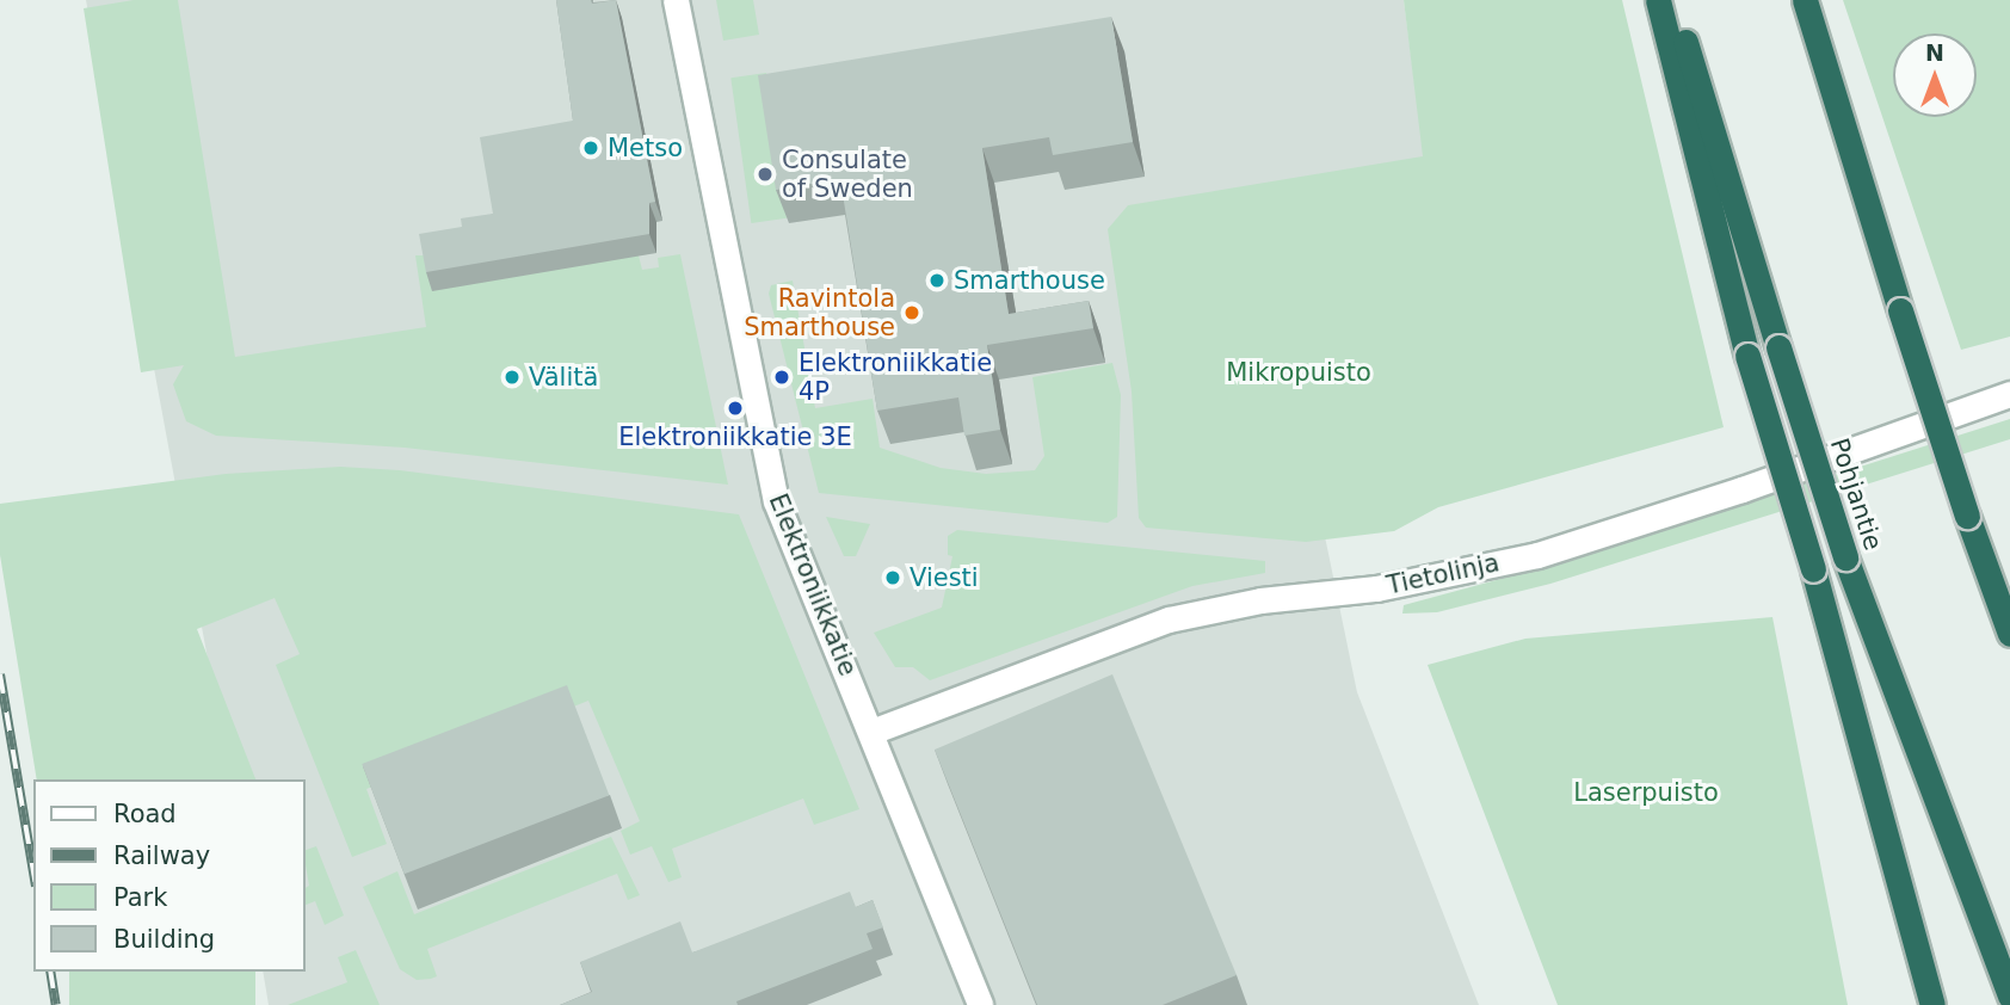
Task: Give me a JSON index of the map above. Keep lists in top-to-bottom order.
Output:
{
  "streets": {
    "highway": ["Pohjantie"],
    "street": ["Tietolinja", "Elektroniikkatie"]
  },
  "crossings": [
    ["Tietolinja", "Elektroniikkatie"]
  ],
  "parks": ["Mikropuisto", "Laserpuisto"],
  "places": [
    "Metso",
    "Consulate of Sweden",
    "Smarthouse",
    "Ravintola Smarthouse",
    "Välitä",
    "Elektroniikkatie 4P",
    "Elektroniikkatie 3E",
    "Viesti"
  ],
  "legend": [
    "Road",
    "Railway",
    "Park",
    "Building"
  ],
  "north": "top"
}
